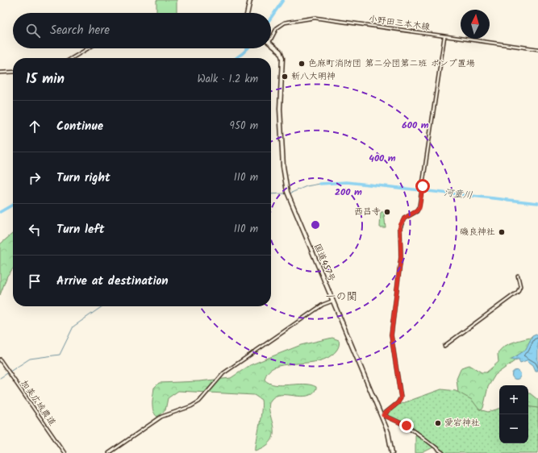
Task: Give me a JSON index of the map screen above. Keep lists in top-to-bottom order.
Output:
{
  "streets": {
    "highway": ["国道457号"],
    "street": ["小野田三本木線", "加美広域農道"]
  },
  "districts": ["一の関"],
  "water": ["河童川"],
  "places": [
    "色麻町消防団 第二分団第二班 ポンプ置場",
    "新八大明神",
    "西昌寺",
    "磯良神社",
    "愛宕神社"
  ],
  "north": "top",
  "page": {
    "search": "Search here",
    "heading": ["15 min", "Walk · 1.2 km"],
    "list": [
      ["Continue", "950 m"],
      ["Turn right", "110 m"],
      ["Turn left", "110 m"],
      "Arrive at destination"
    ],
    "map_buttons": ["+", "−"]
  },
  "rings": ["600 m", "400 m", "200 m"]
}
